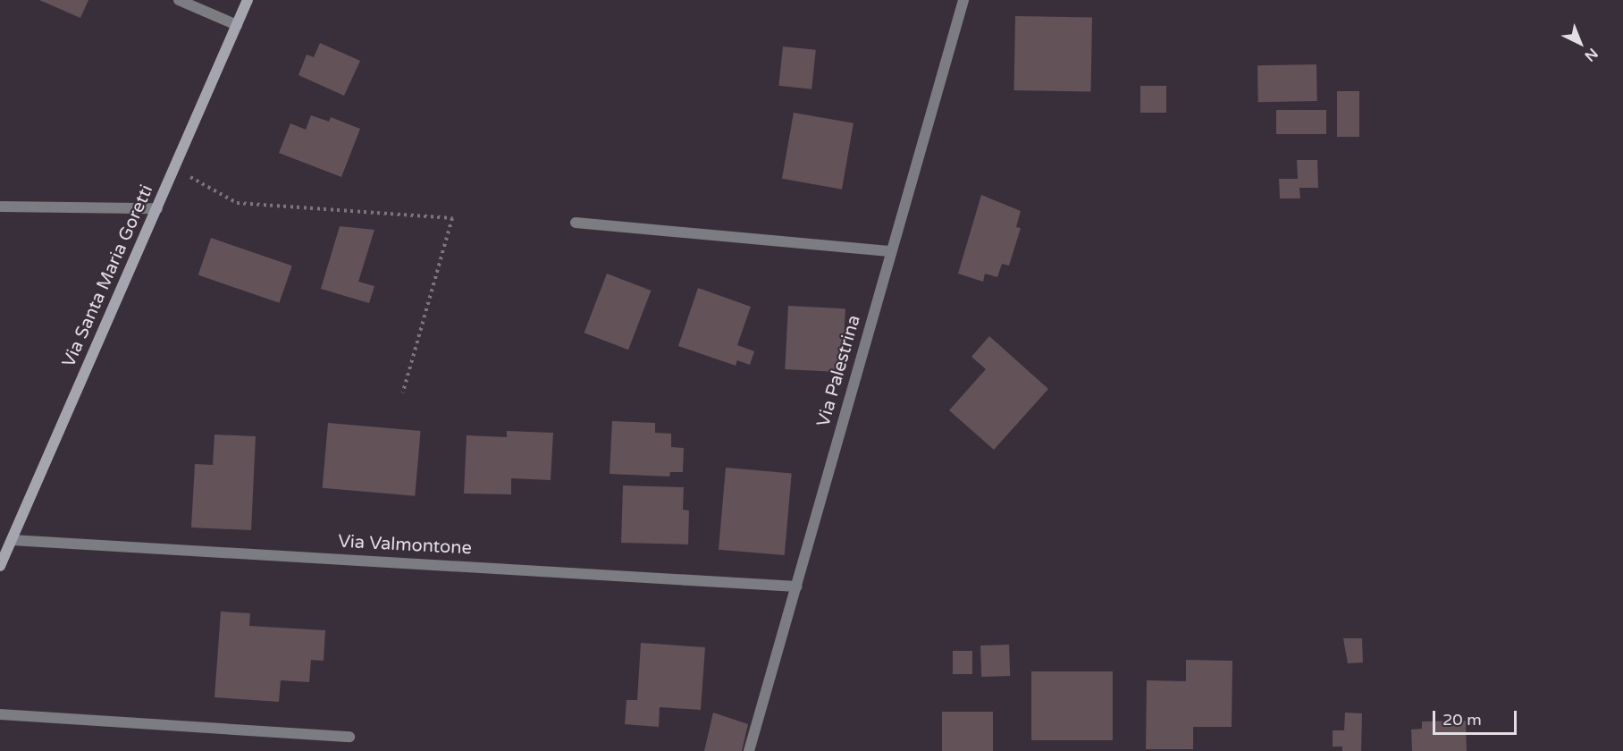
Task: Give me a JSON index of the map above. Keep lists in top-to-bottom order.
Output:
{
  "streets": {
    "main road": ["Via Santa Maria Goretti"],
    "street": ["Via Palestrina", "Via Valmontone"]
  },
  "crossings": [
    ["Via Santa Maria Goretti", "Via Valmontone"],
    ["Via Palestrina", "Via Valmontone"]
  ],
  "scale_bar": "20 m",
  "north": "bottom right"
}
